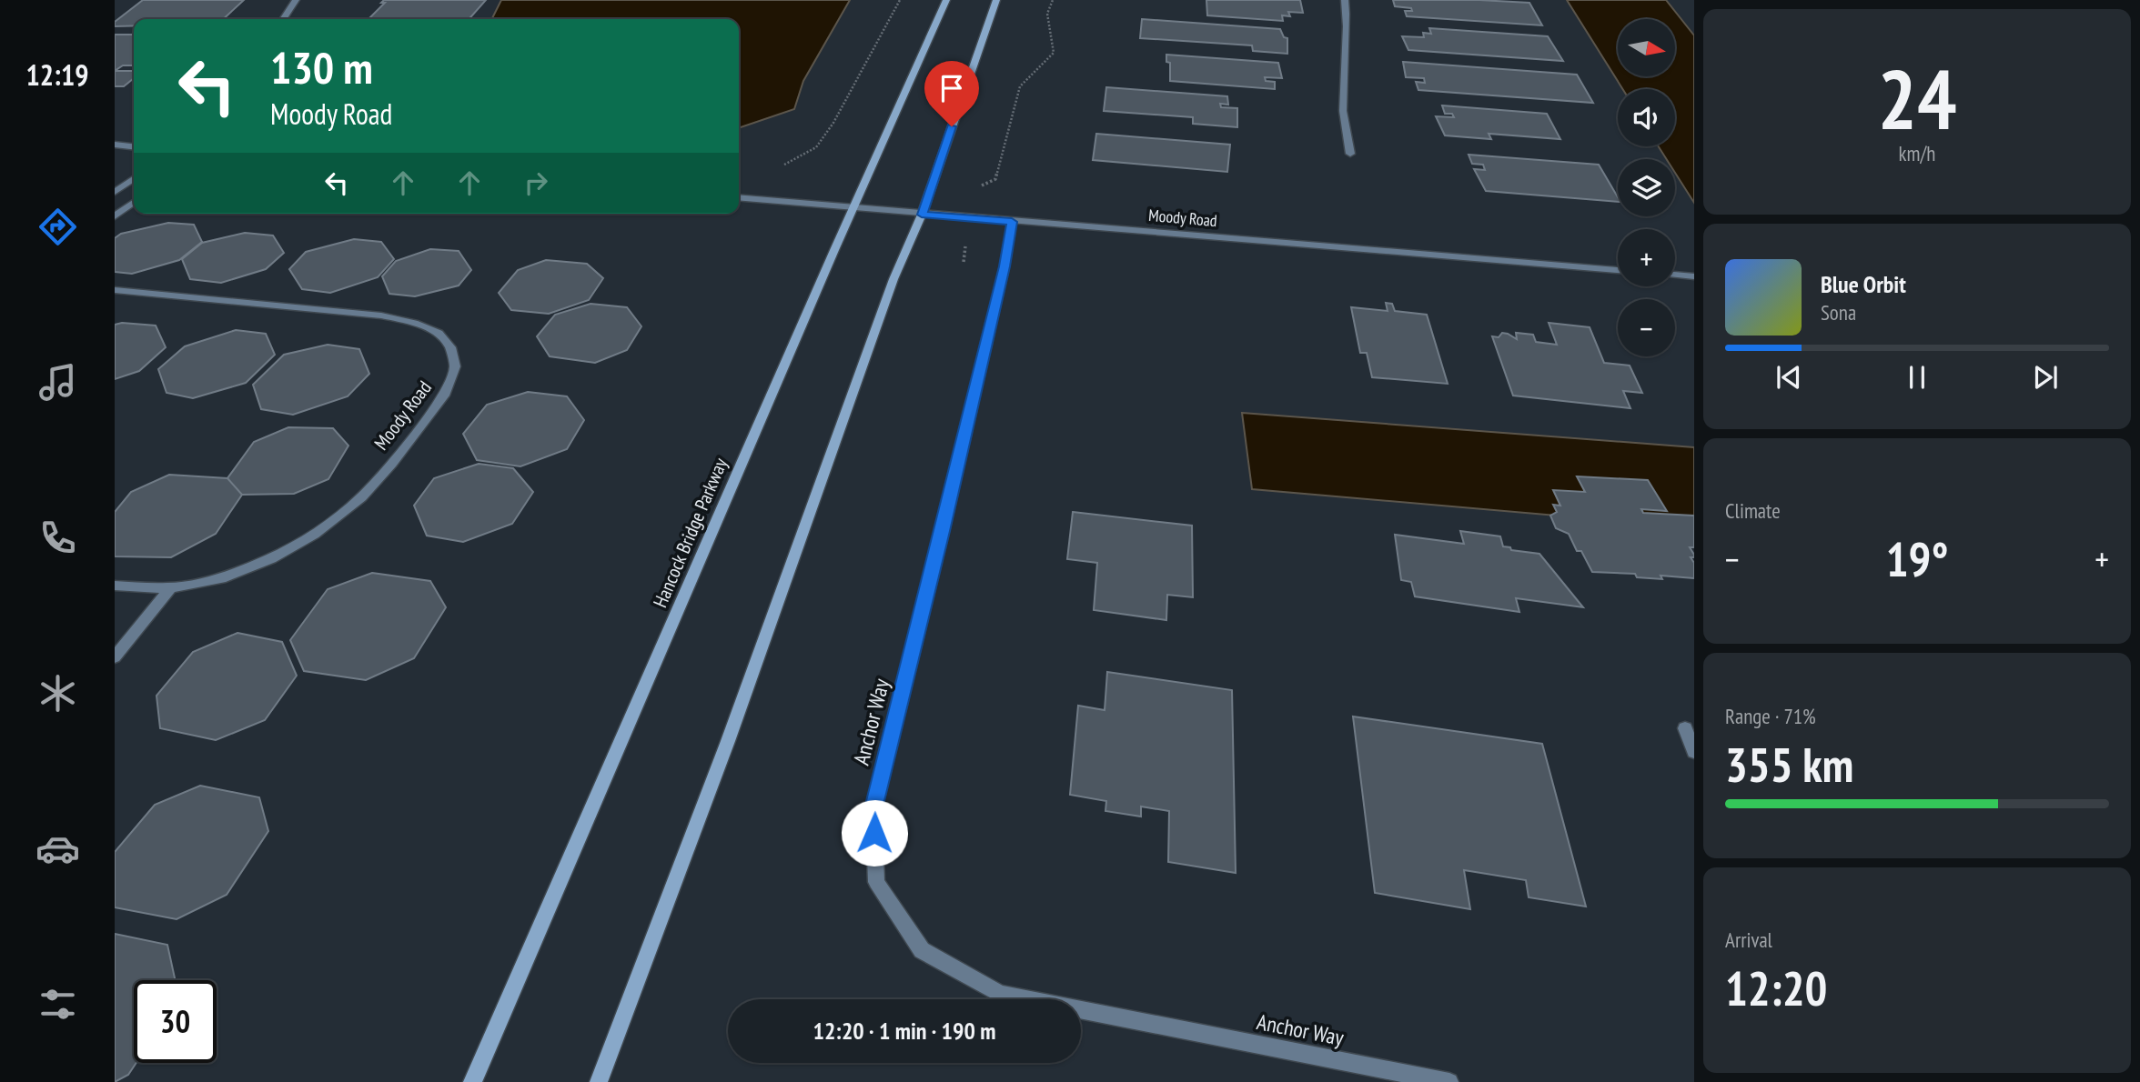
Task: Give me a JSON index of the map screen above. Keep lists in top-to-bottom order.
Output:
{
  "streets": {
    "main road": ["Hancock Bridge Parkway"],
    "street": ["Moody Road", "Anchor Way"]
  },
  "crossings": [
    ["Moody Road", "Hancock Bridge Parkway"],
    ["Moody Road", "Anchor Way"]
  ],
  "north": "right",
  "page": {
    "tabs": "12:19",
    "tile": [
      ["24", "km/h"],
      "Climate",
      ["Range · 71%", "355 km"],
      ["Arrival", "12:20"]
    ],
    "map_buttons": ["+", "−"],
    "turn": ["130 m", "Moody Road"],
    "song": ["Blue Orbit", "Sona"],
    "heat": ["−", "19°", "+"],
    "limit": "30",
    "trip": "12:20 · 1 min · 190 m"
  }
}
